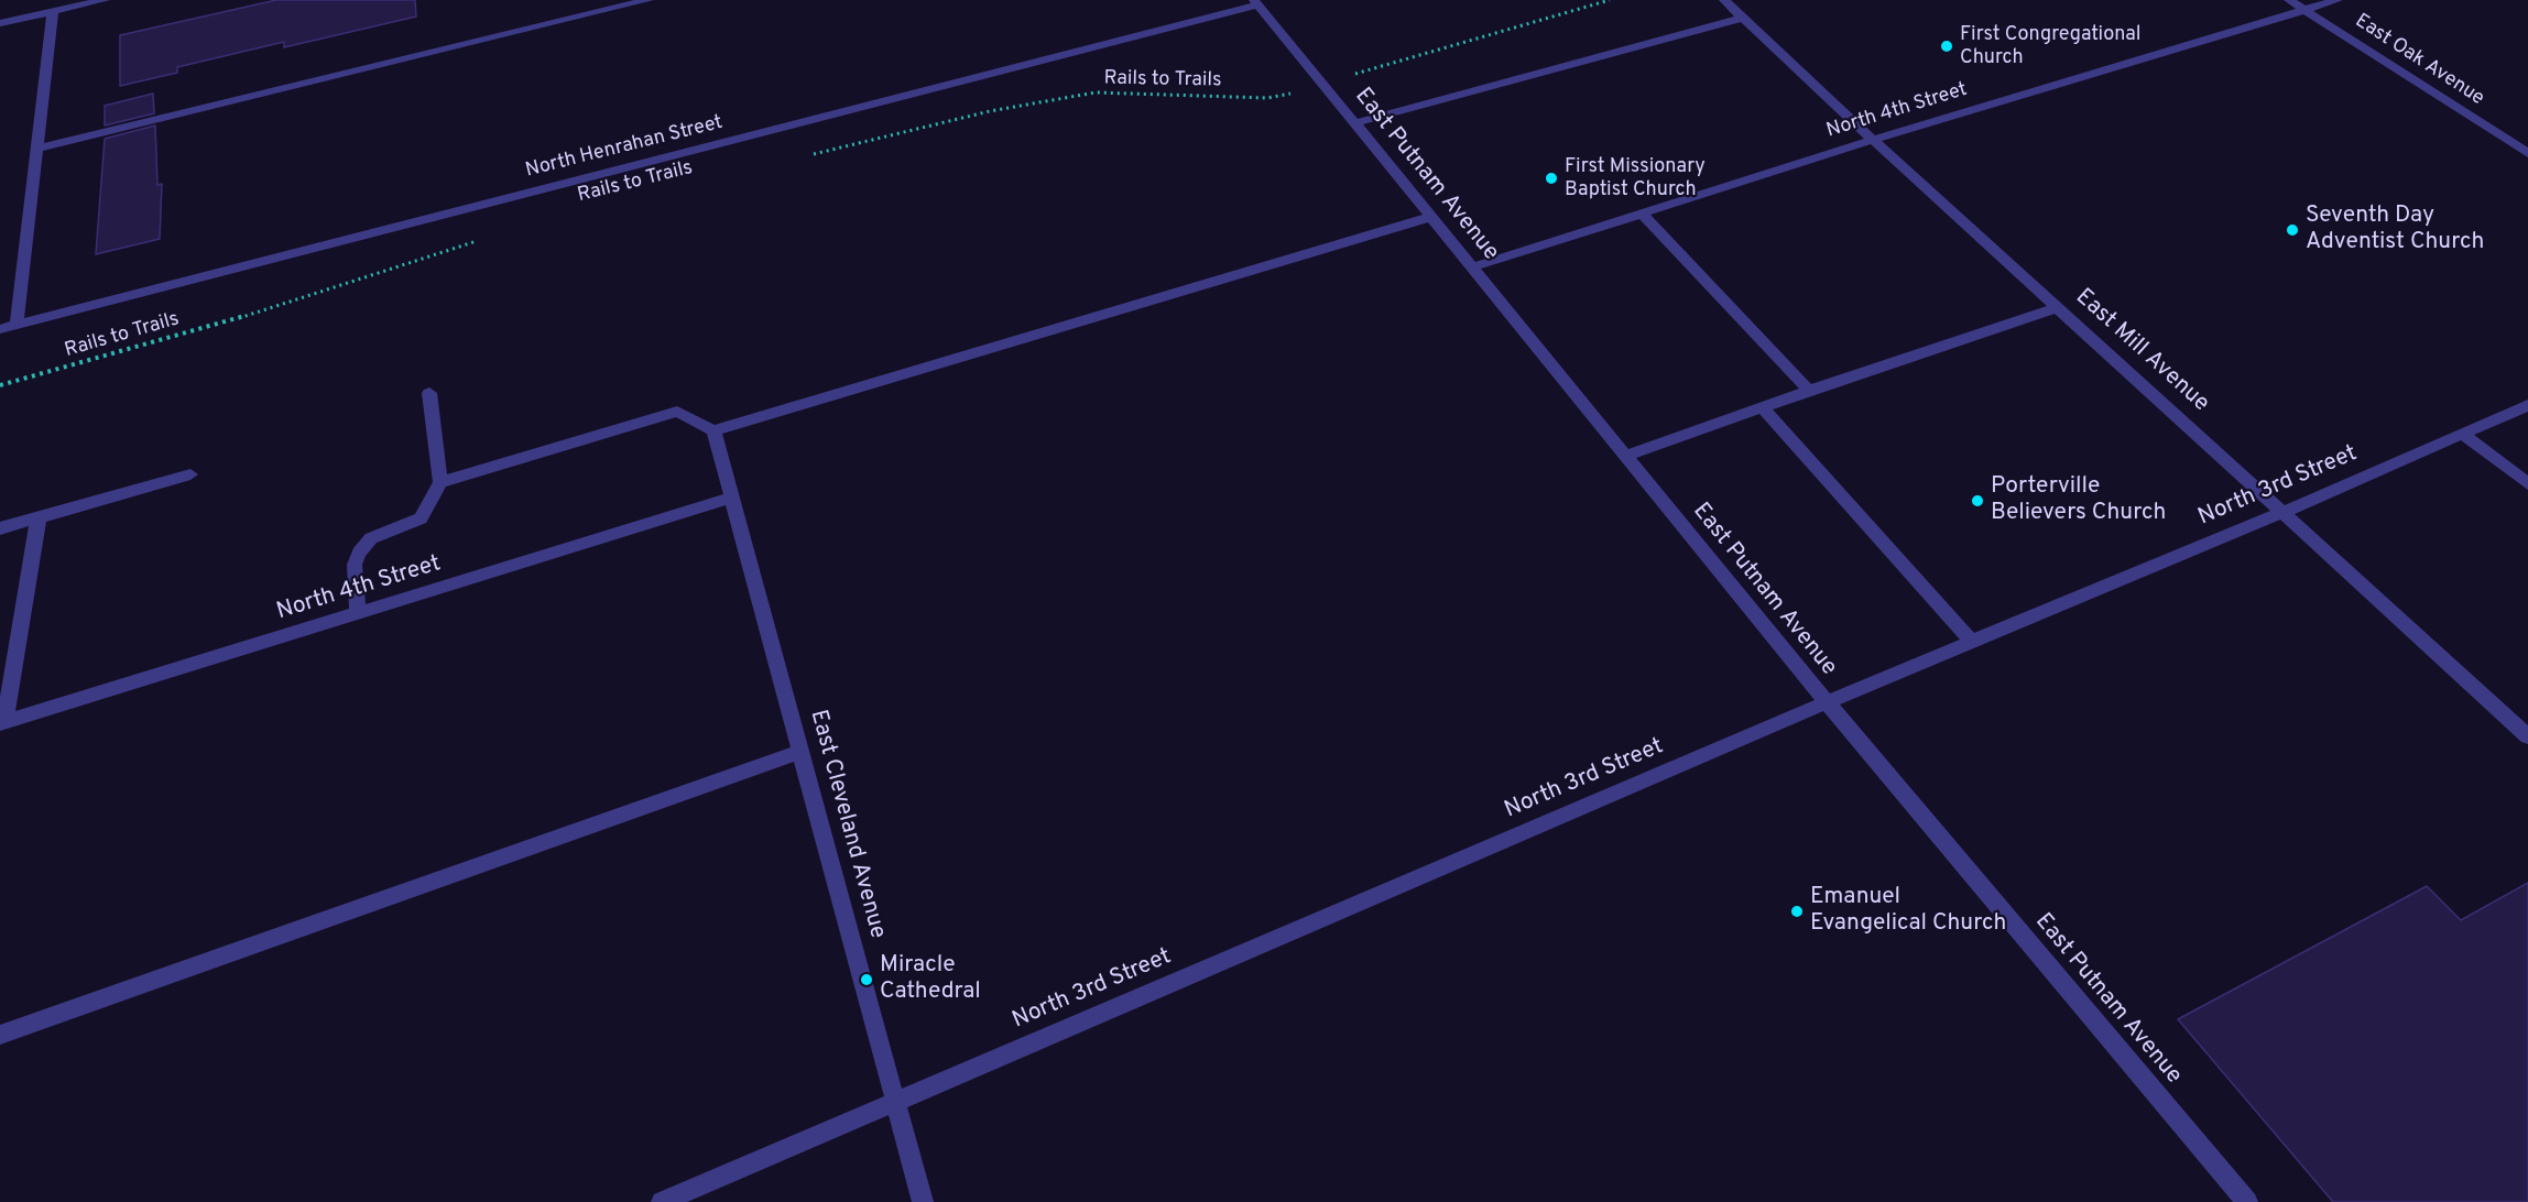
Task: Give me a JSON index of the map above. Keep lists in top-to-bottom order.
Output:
{
  "streets": {
    "street": [
      "East Oak Avenue",
      "North 4th Street",
      "North Henrahan Street",
      "East Putnam Avenue",
      "East Mill Avenue",
      "North 3rd Street",
      "East Cleveland Avenue"
    ],
    "path": ["Rails to Trails"]
  },
  "crossings": [
    ["East Oak Avenue", "North 4th Street"],
    ["North 4th Street", "East Putnam Avenue"],
    ["North 4th Street", "East Mill Avenue"],
    ["North 4th Street", "East Cleveland Avenue"],
    ["North Henrahan Street", "East Putnam Avenue"],
    ["East Putnam Avenue", "North 3rd Street"],
    ["East Mill Avenue", "North 3rd Street"],
    ["North 3rd Street", "East Cleveland Avenue"]
  ],
  "places": [
    "First Congregational Church",
    "First Missionary Baptist Church",
    "Seventh Day Adventist Church",
    "Porterville Believers Church",
    "Emanuel Evangelical Church",
    "Miracle Cathedral"
  ]
}
